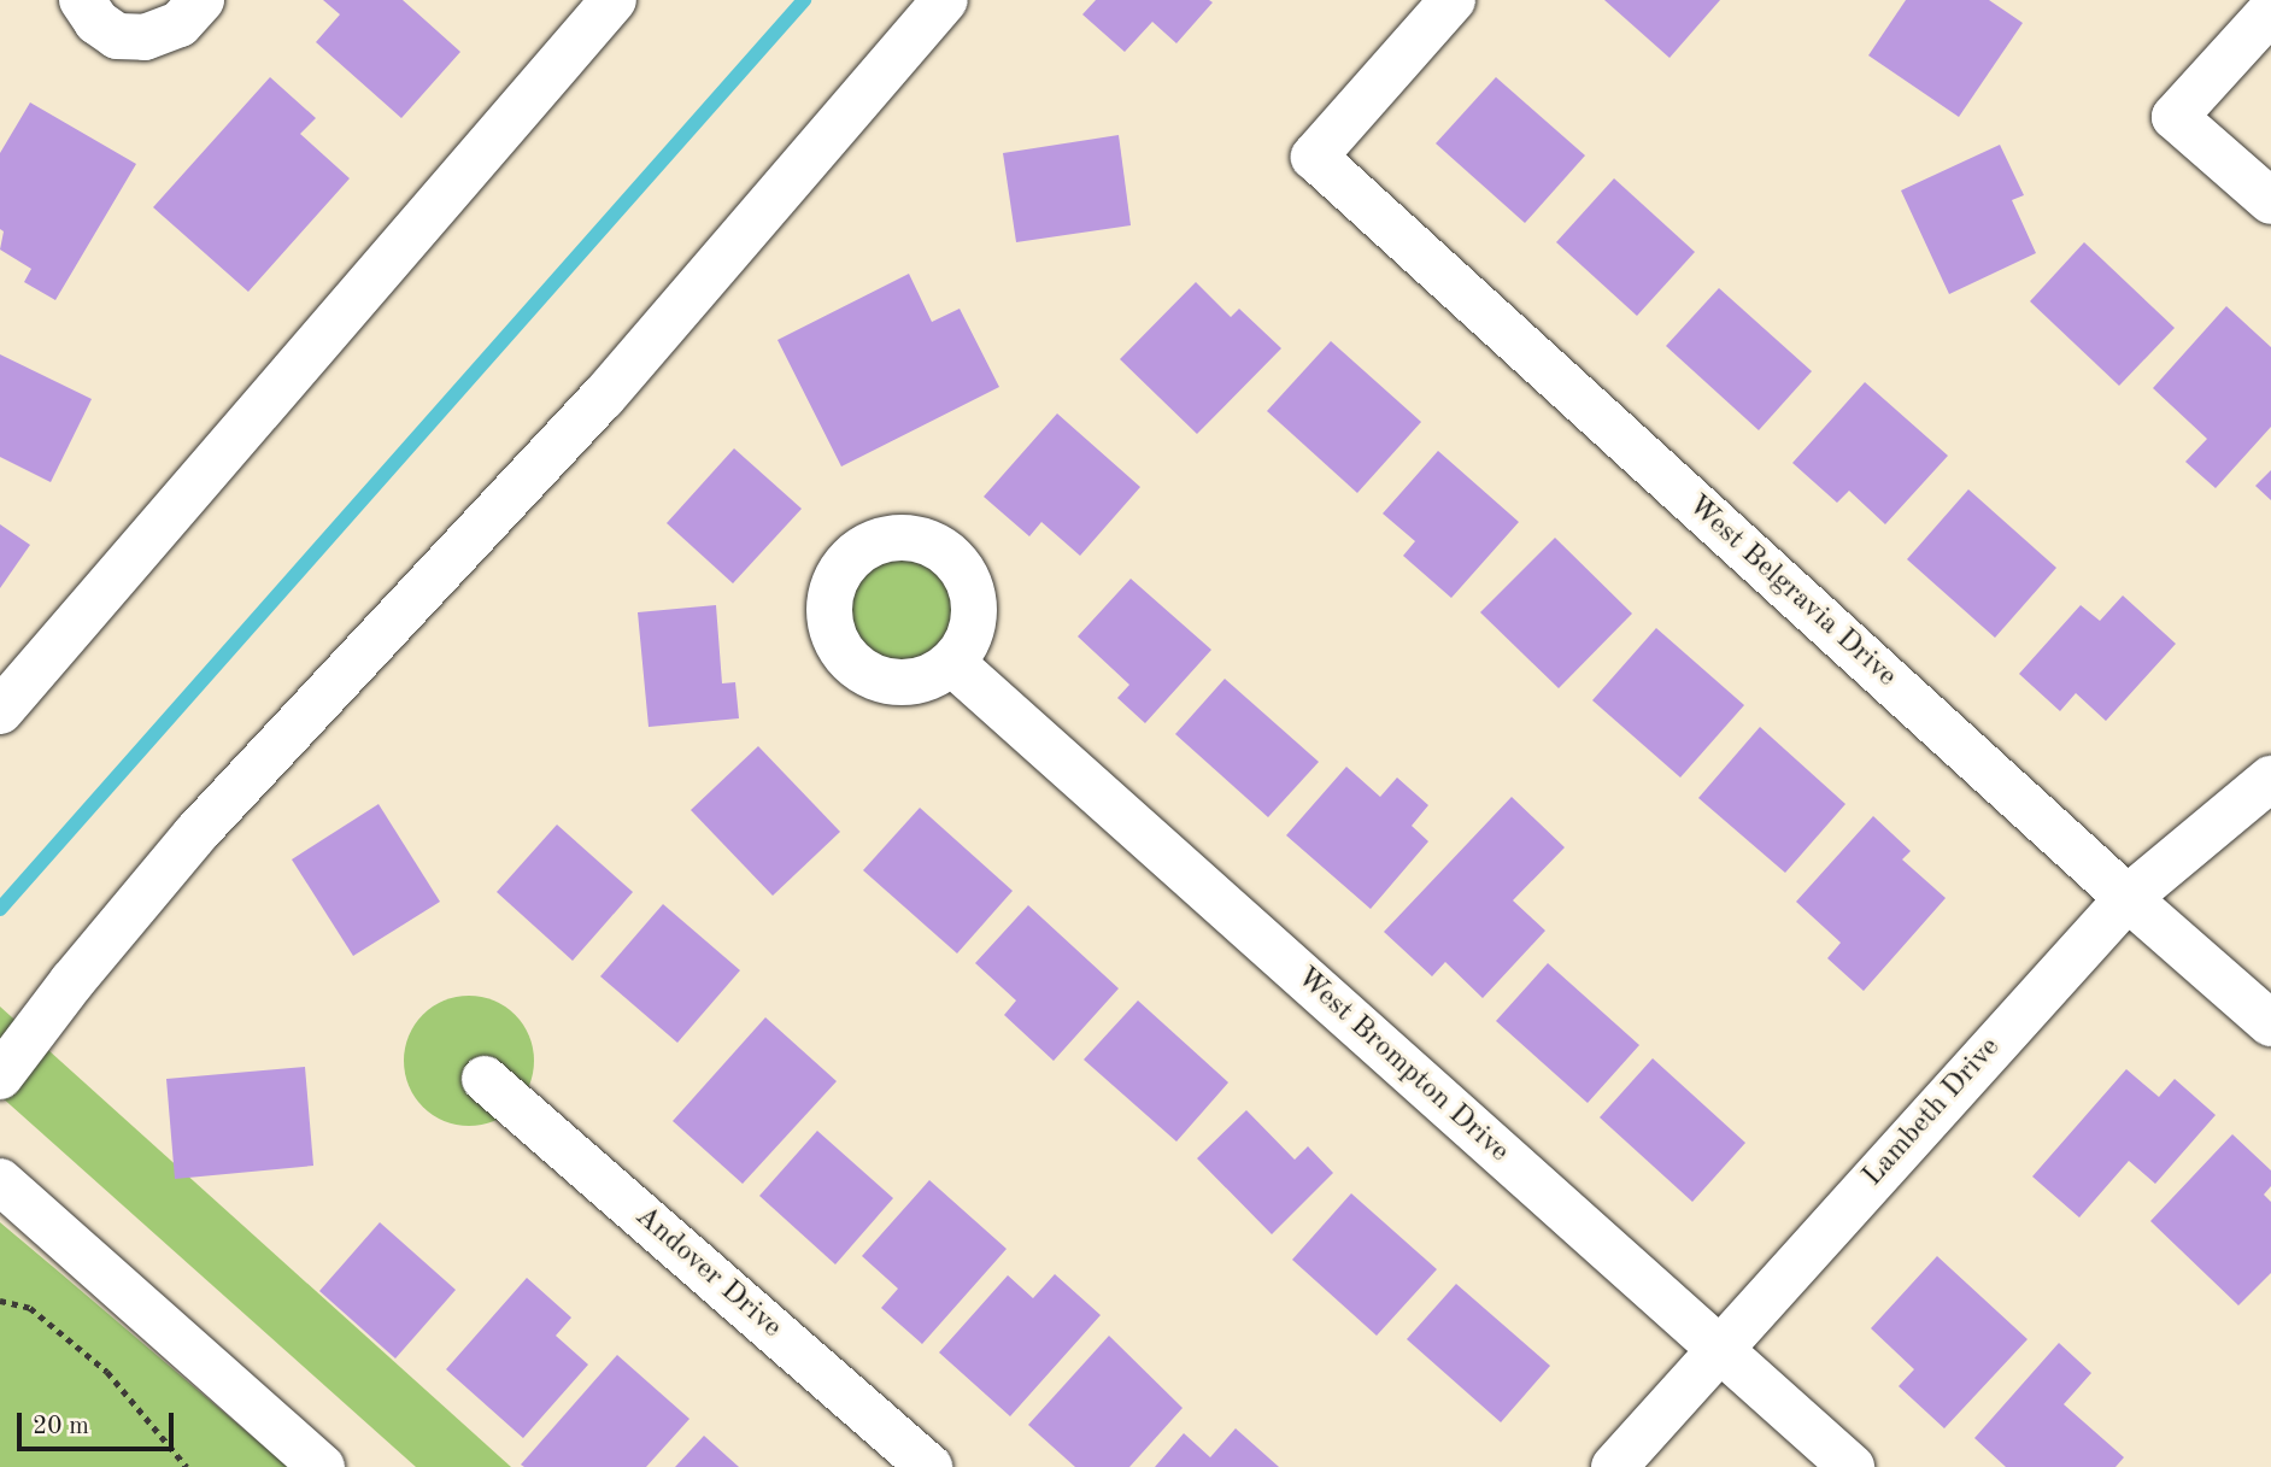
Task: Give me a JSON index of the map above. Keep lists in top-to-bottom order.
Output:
{
  "streets": {
    "street": [
      "West Belgravia Drive",
      "West Brompton Drive",
      "Lambeth Drive",
      "Andover Drive"
    ]
  },
  "crossings": [
    ["West Belgravia Drive", "Lambeth Drive"],
    ["West Brompton Drive", "Lambeth Drive"]
  ],
  "scale_bar": "20 m"
}
